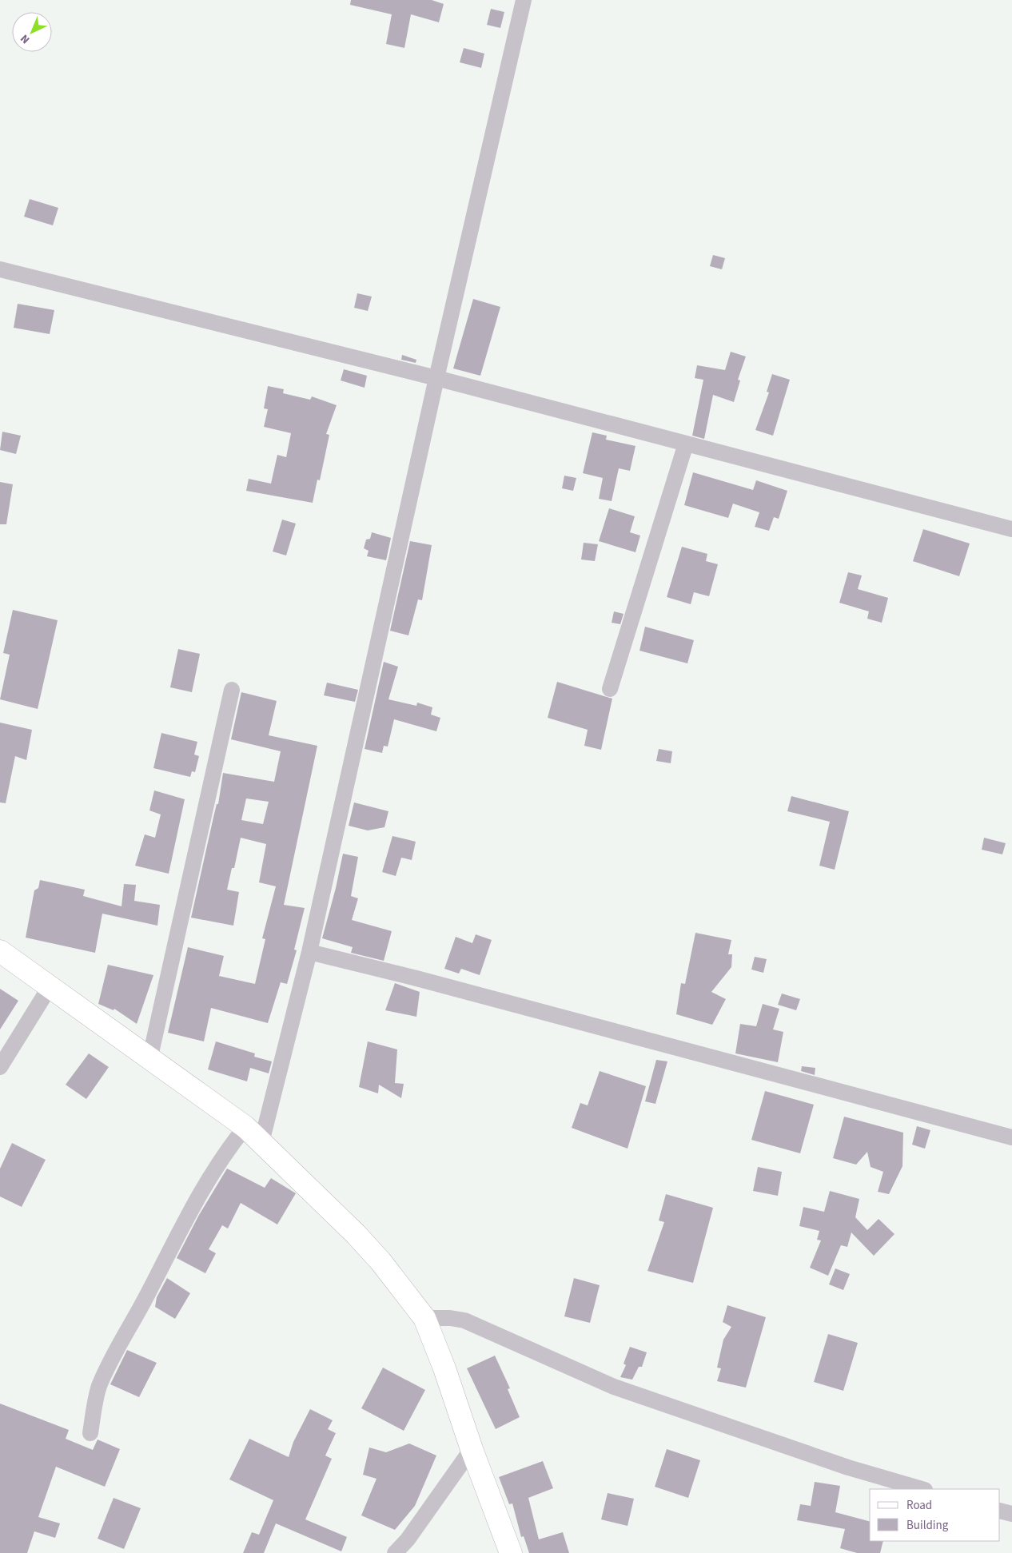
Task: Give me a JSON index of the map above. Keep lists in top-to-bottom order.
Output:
{
  "legend": ["Road", "Building"],
  "north": "bottom left"
}
